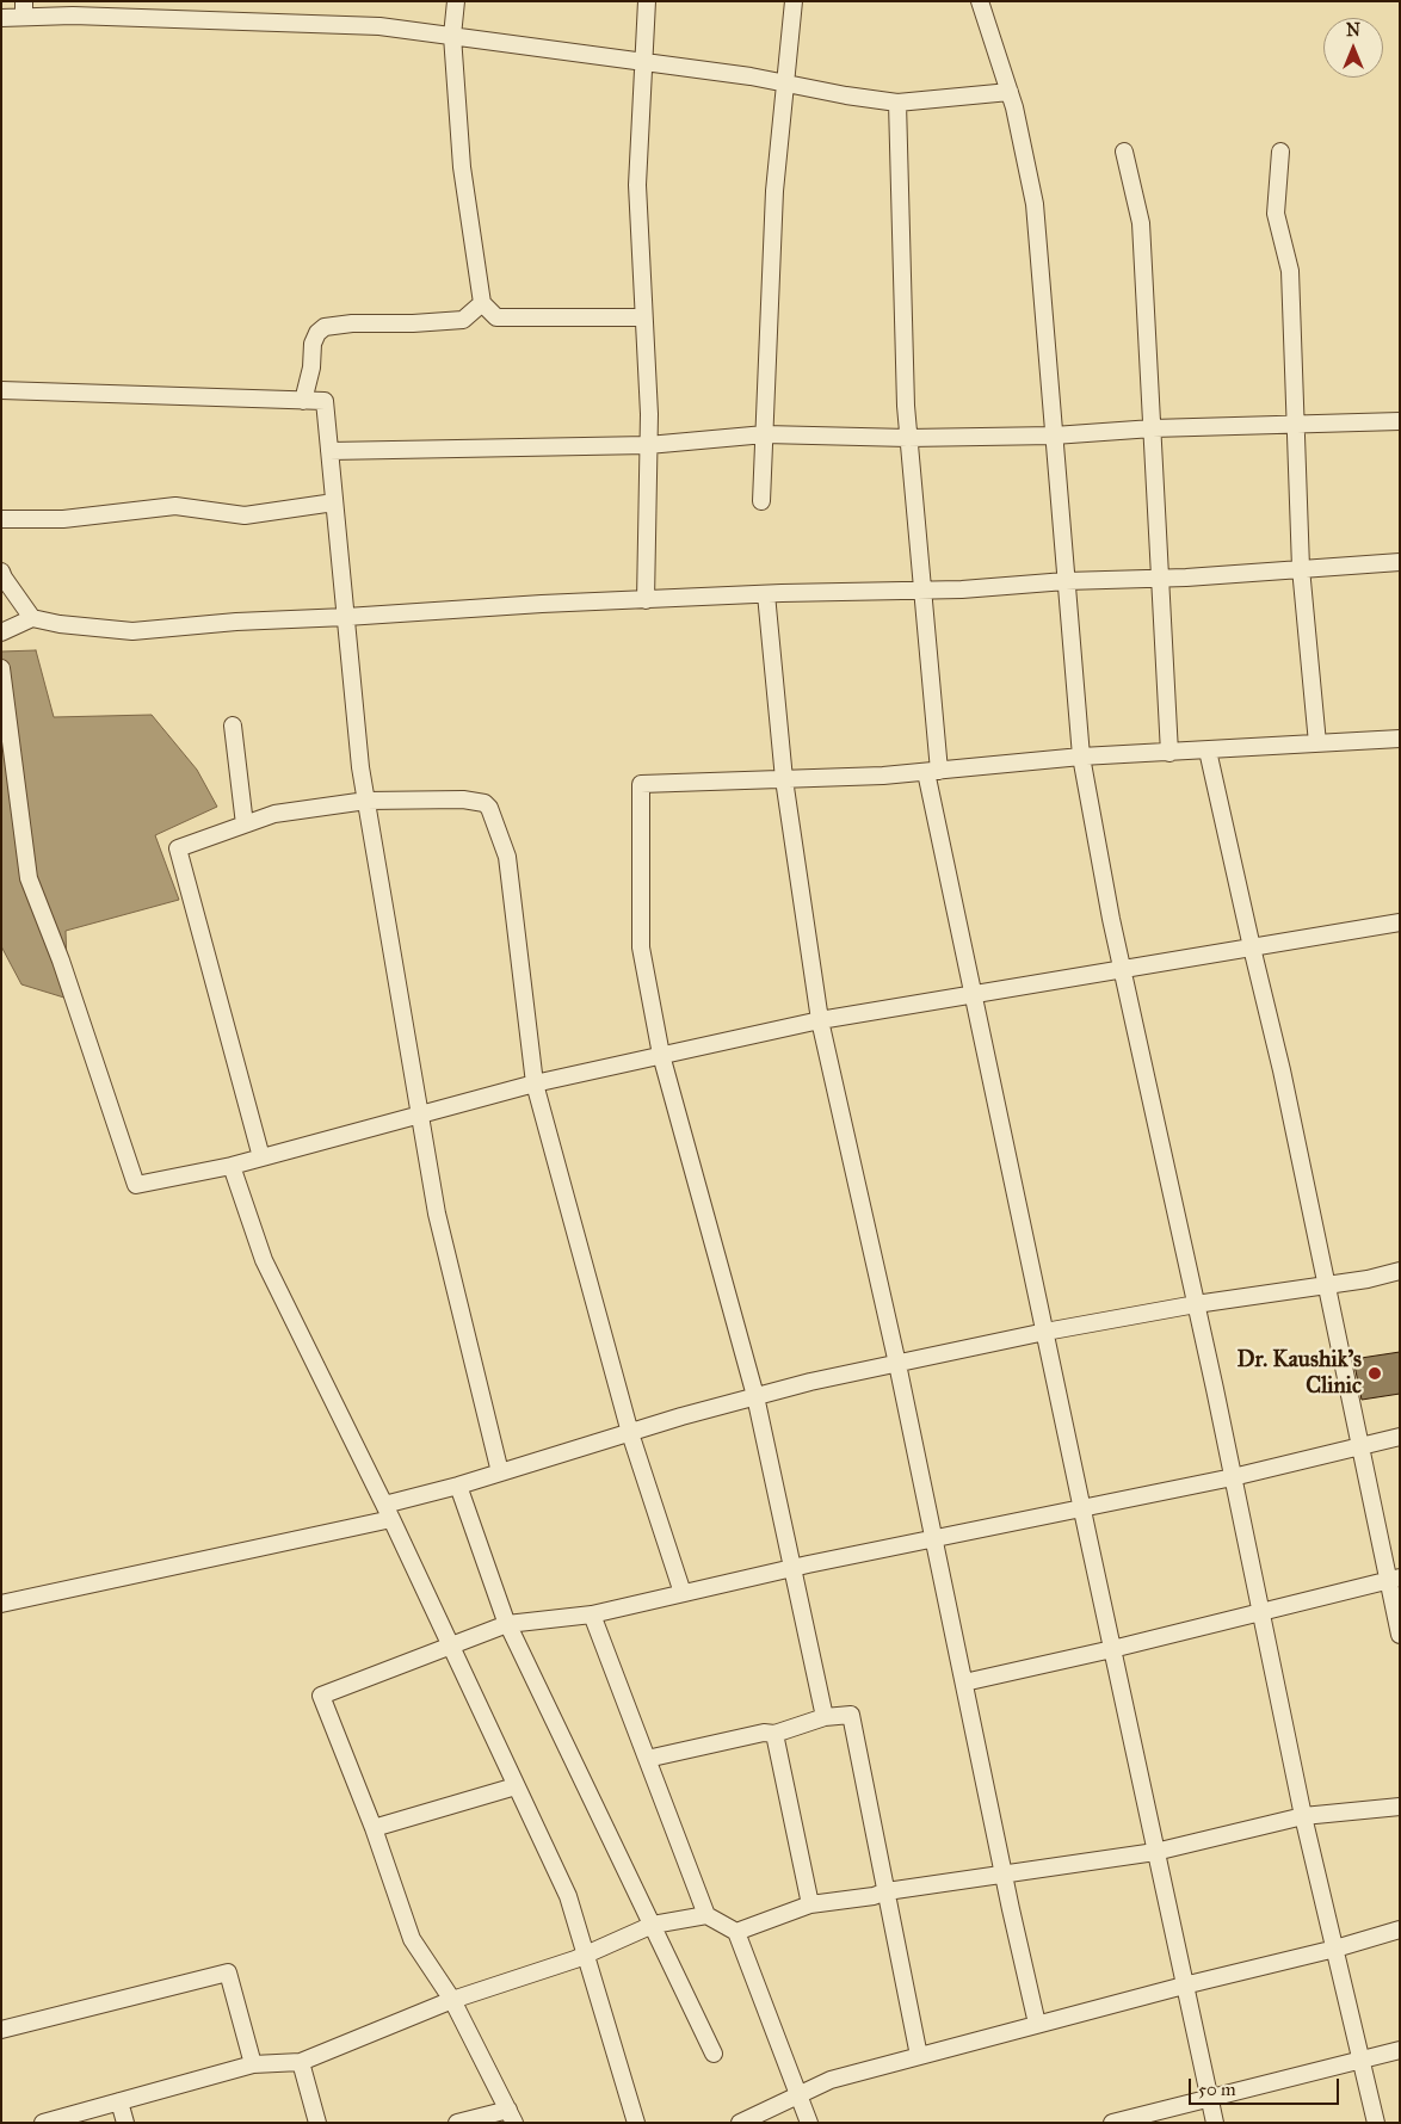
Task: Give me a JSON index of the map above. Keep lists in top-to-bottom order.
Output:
{
  "places": ["Dr. Kaushik's Clinic"],
  "scale_bar": "50 m",
  "north": "top"
}
